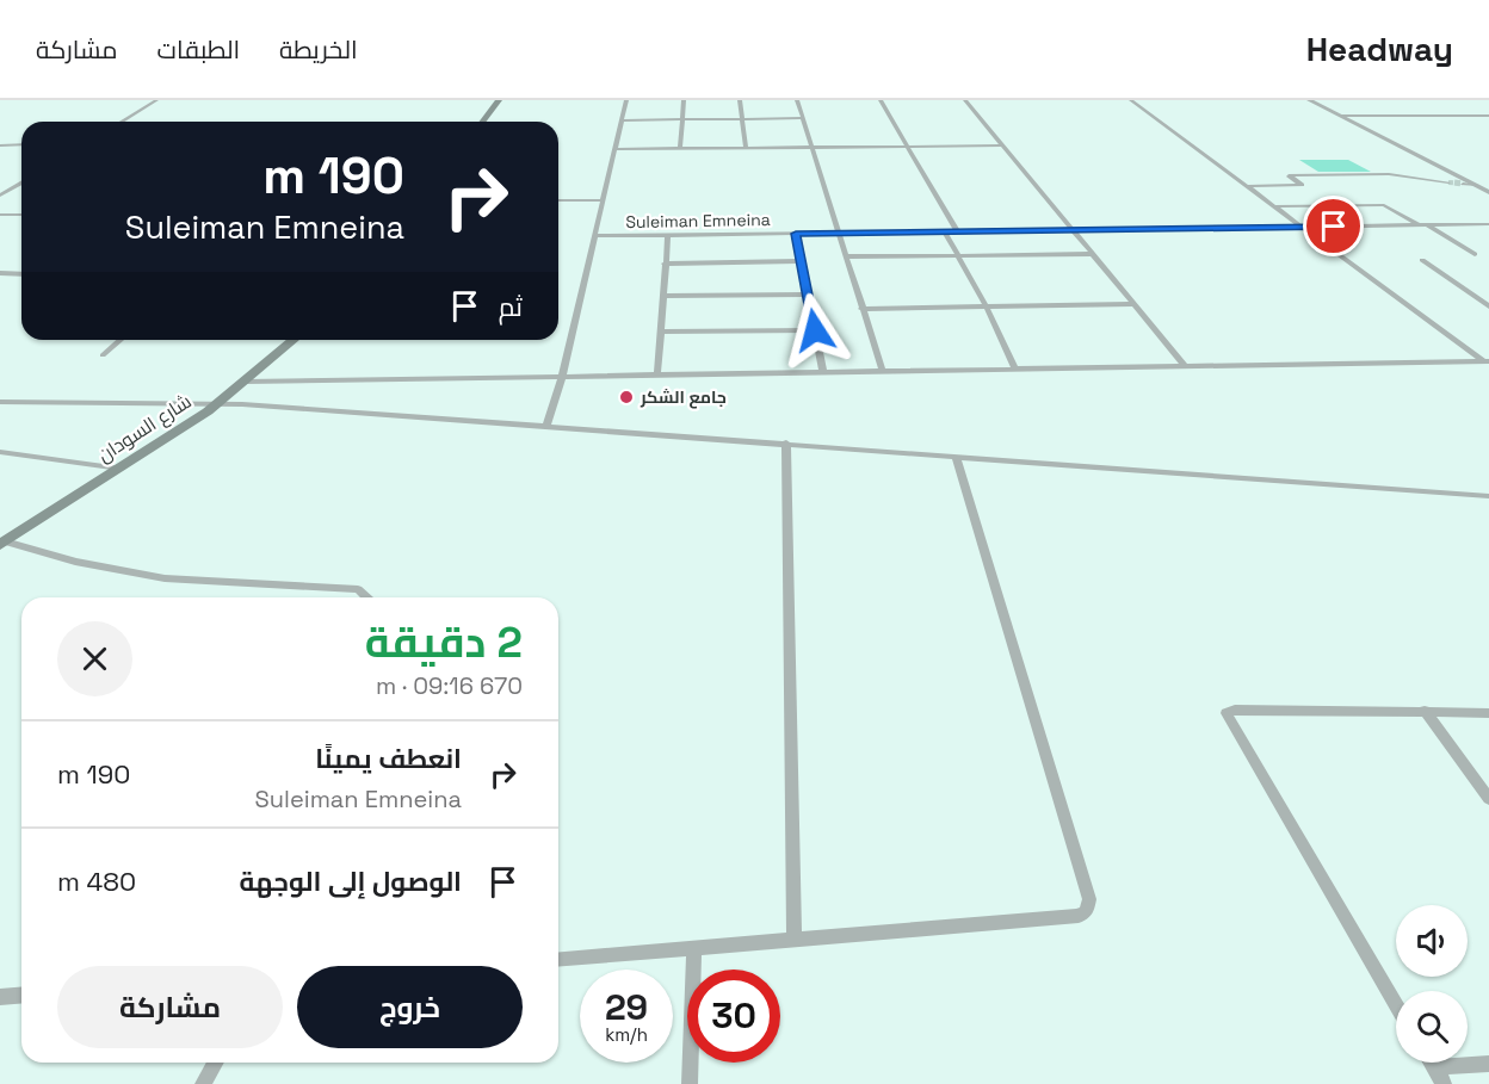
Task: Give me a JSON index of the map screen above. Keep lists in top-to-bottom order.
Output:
{
  "streets": {
    "main road": ["شارع السودان"],
    "street": ["Suleiman Emneina"]
  },
  "places": ["جامع الشكر"],
  "page": {
    "header": "Headway",
    "nav": ["الخريطة", "الطبقات", "مشاركة"],
    "turn": ["190 m", "Suleiman Emneina"],
    "then": "ثم",
    "heading": ["2 دقيقة", "670 m · 09:16"],
    "list": [
      {
        "name": "انعطف يمينًا",
        "note": "Suleiman Emneina",
        "value": "190 m"
      },
      {
        "name": "الوصول إلى الوجهة",
        "value": "480 m"
      }
    ],
    "buttons": ["خروج", "مشاركة"],
    "speed": "29 km/h",
    "limit": "30"
  }
}
